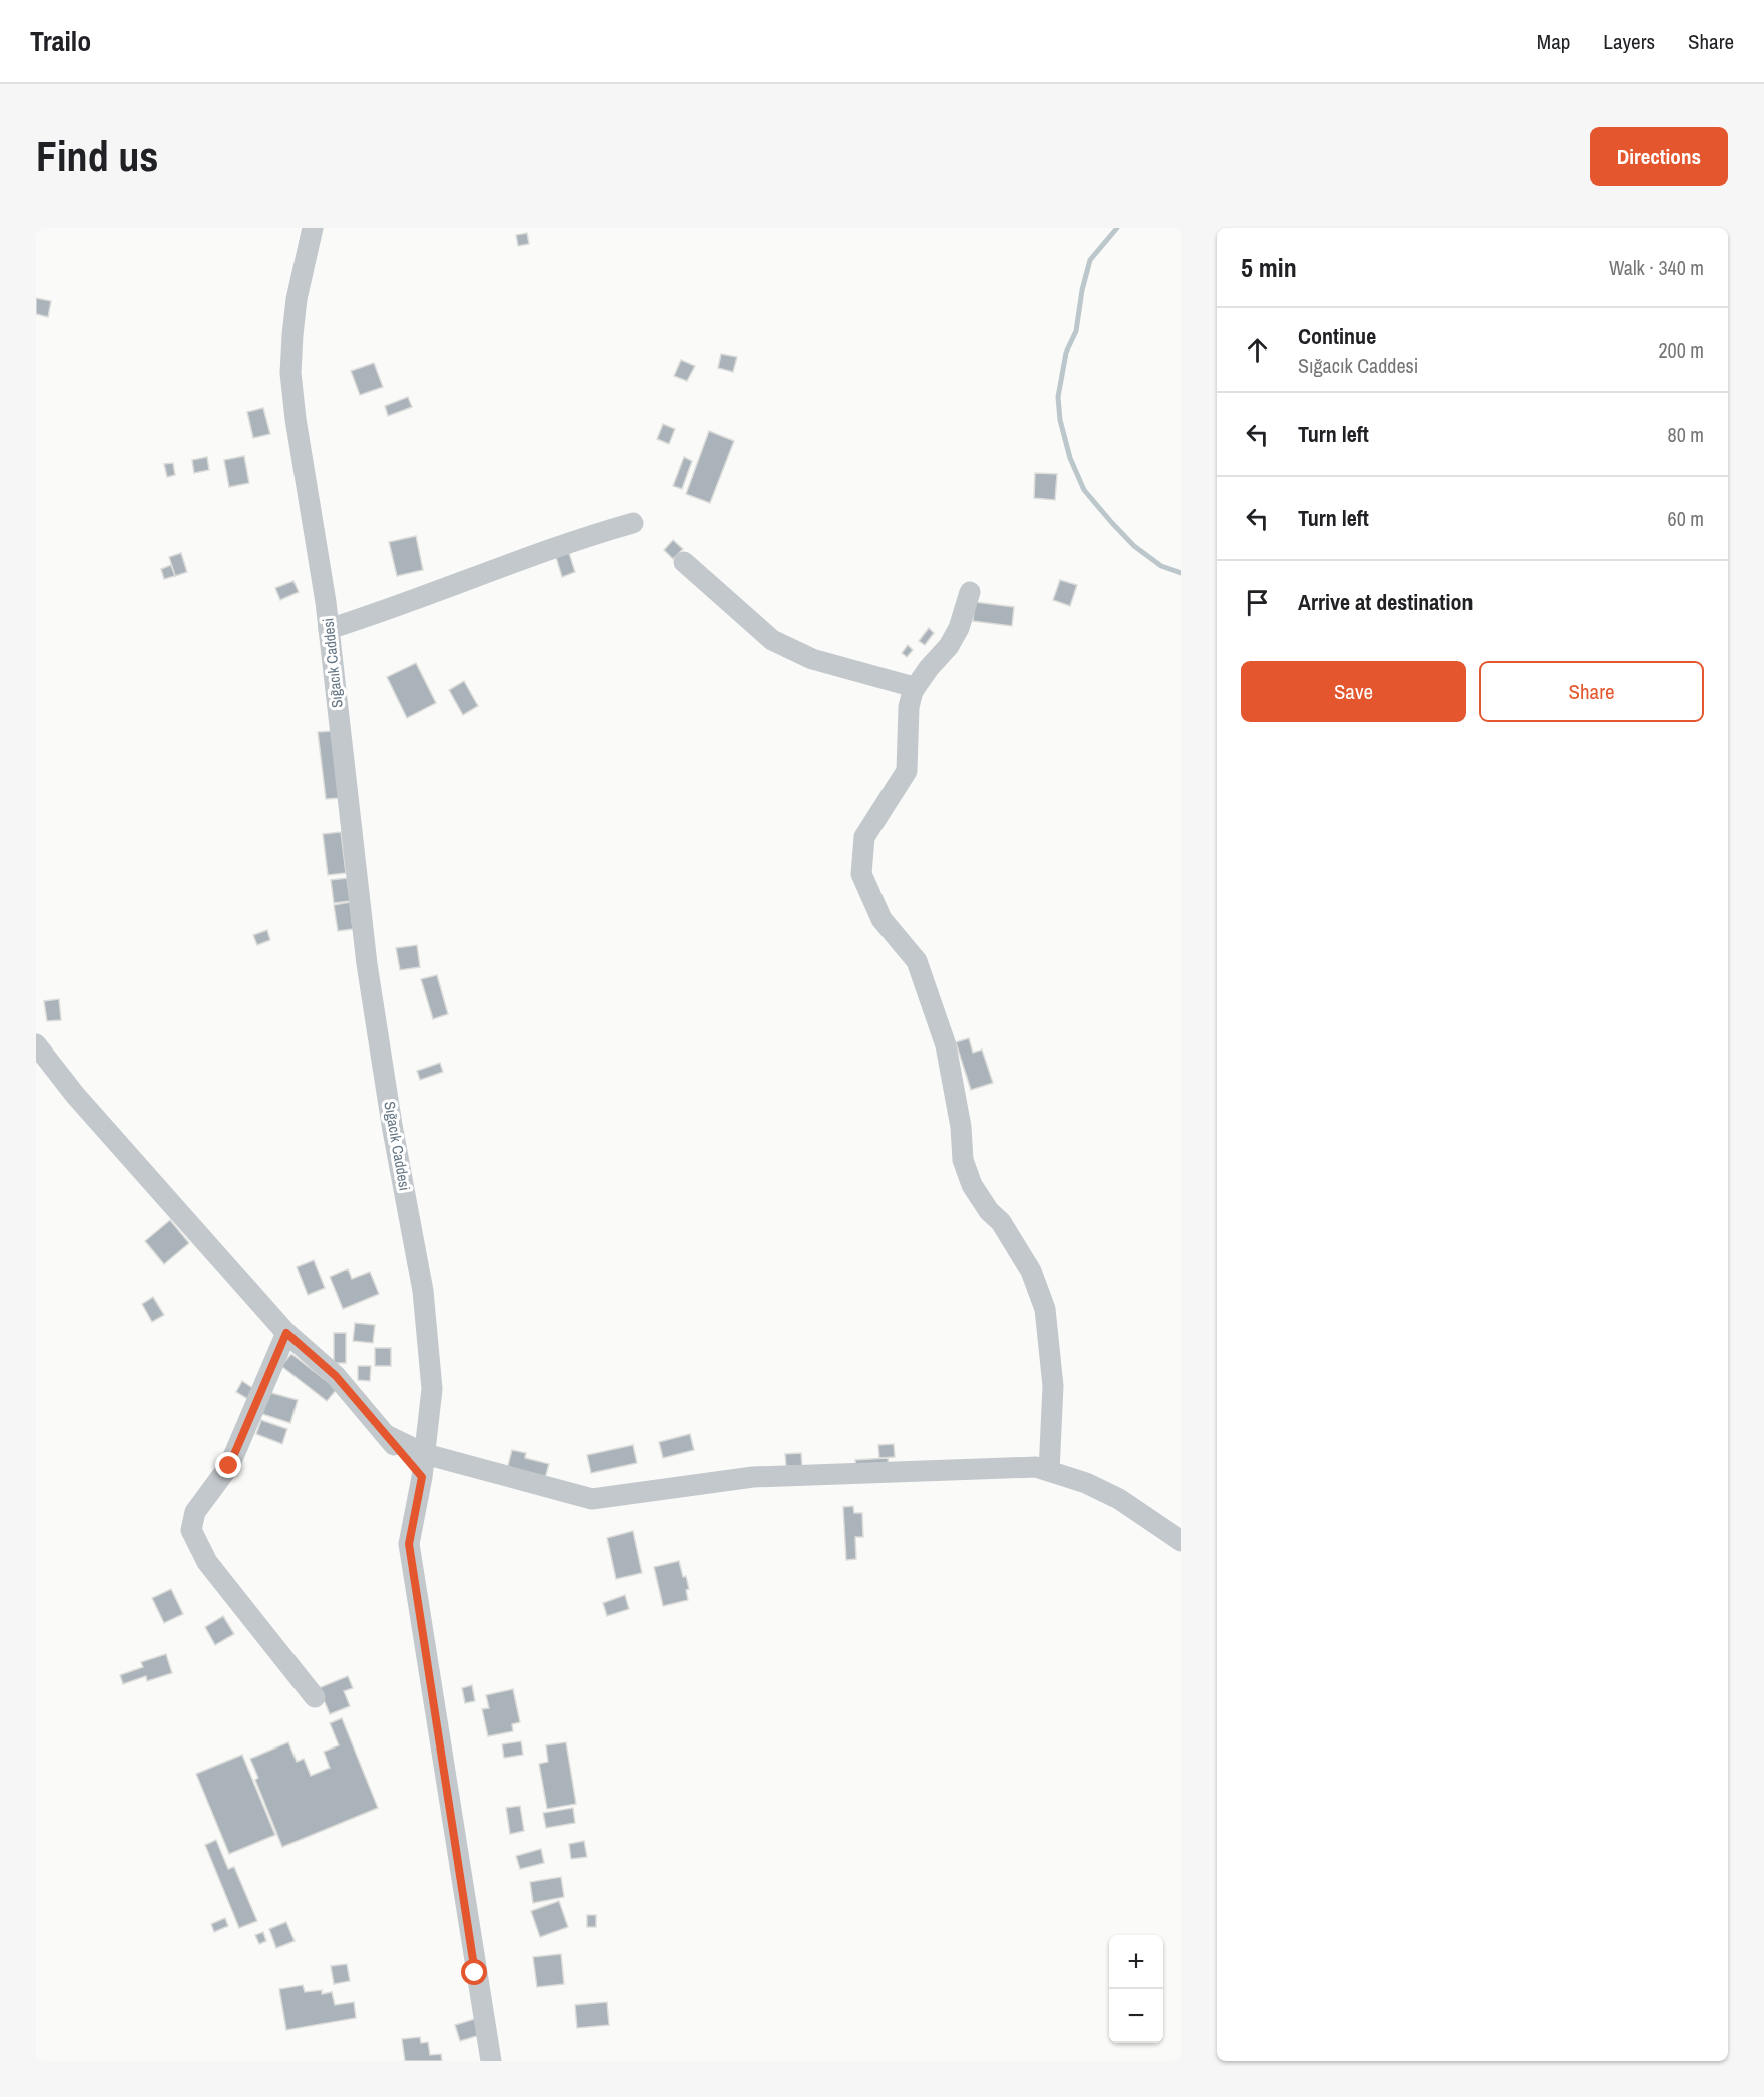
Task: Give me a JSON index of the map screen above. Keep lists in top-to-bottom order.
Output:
{
  "streets": {
    "street": ["Sığacık Caddesi"]
  },
  "page": {
    "header": "Trailo",
    "nav": ["Map", "Layers", "Share"],
    "buttons": [
      "Directions",
      ["Save", "Share"]
    ],
    "title": "Find us",
    "heading": ["5 min", "Walk · 340 m"],
    "list": [
      ["Continue", "Sığacık Caddesi", "200 m"],
      ["Turn left", "80 m"],
      ["Turn left", "60 m"],
      "Arrive at destination"
    ],
    "map_buttons": ["+", "−"]
  }
}
